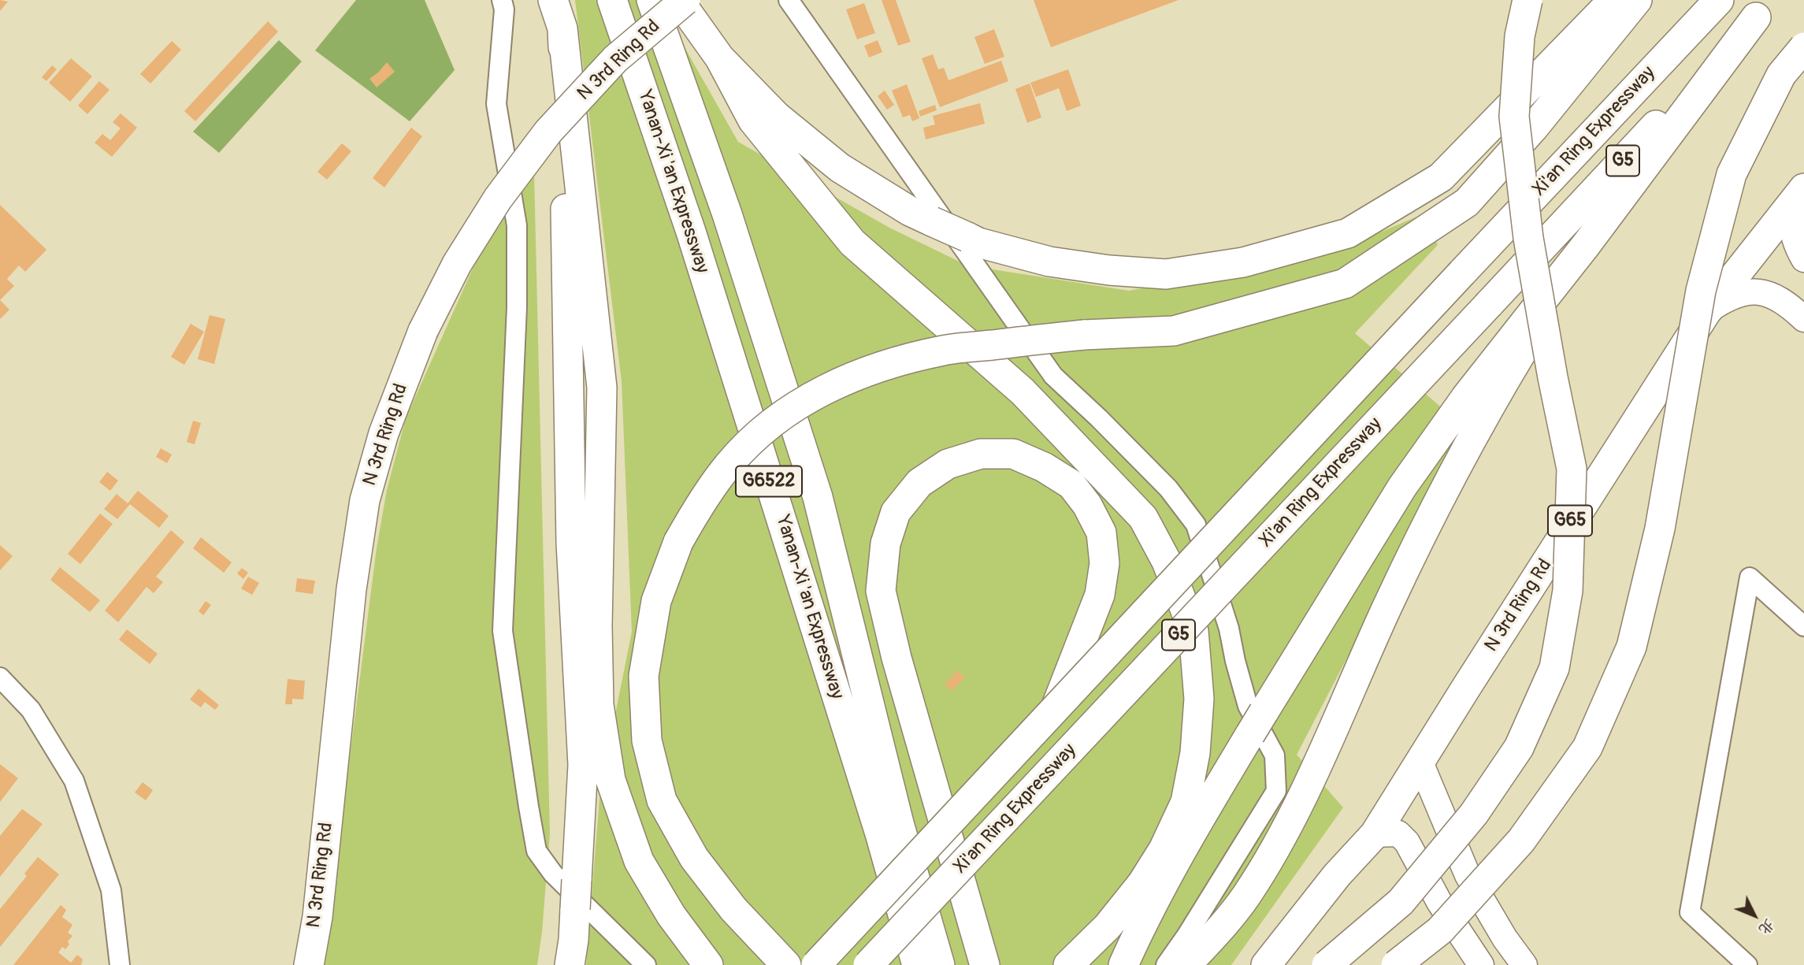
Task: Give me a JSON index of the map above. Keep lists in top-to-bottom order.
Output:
{
  "streets": {
    "highway": [
      "N 3rd Ring Rd",
      "Xi'an Ring Expressway",
      "G5",
      "Yanan-Xi 'an Expressway",
      "G6522",
      "G65"
    ]
  },
  "north": "bottom right"
}
